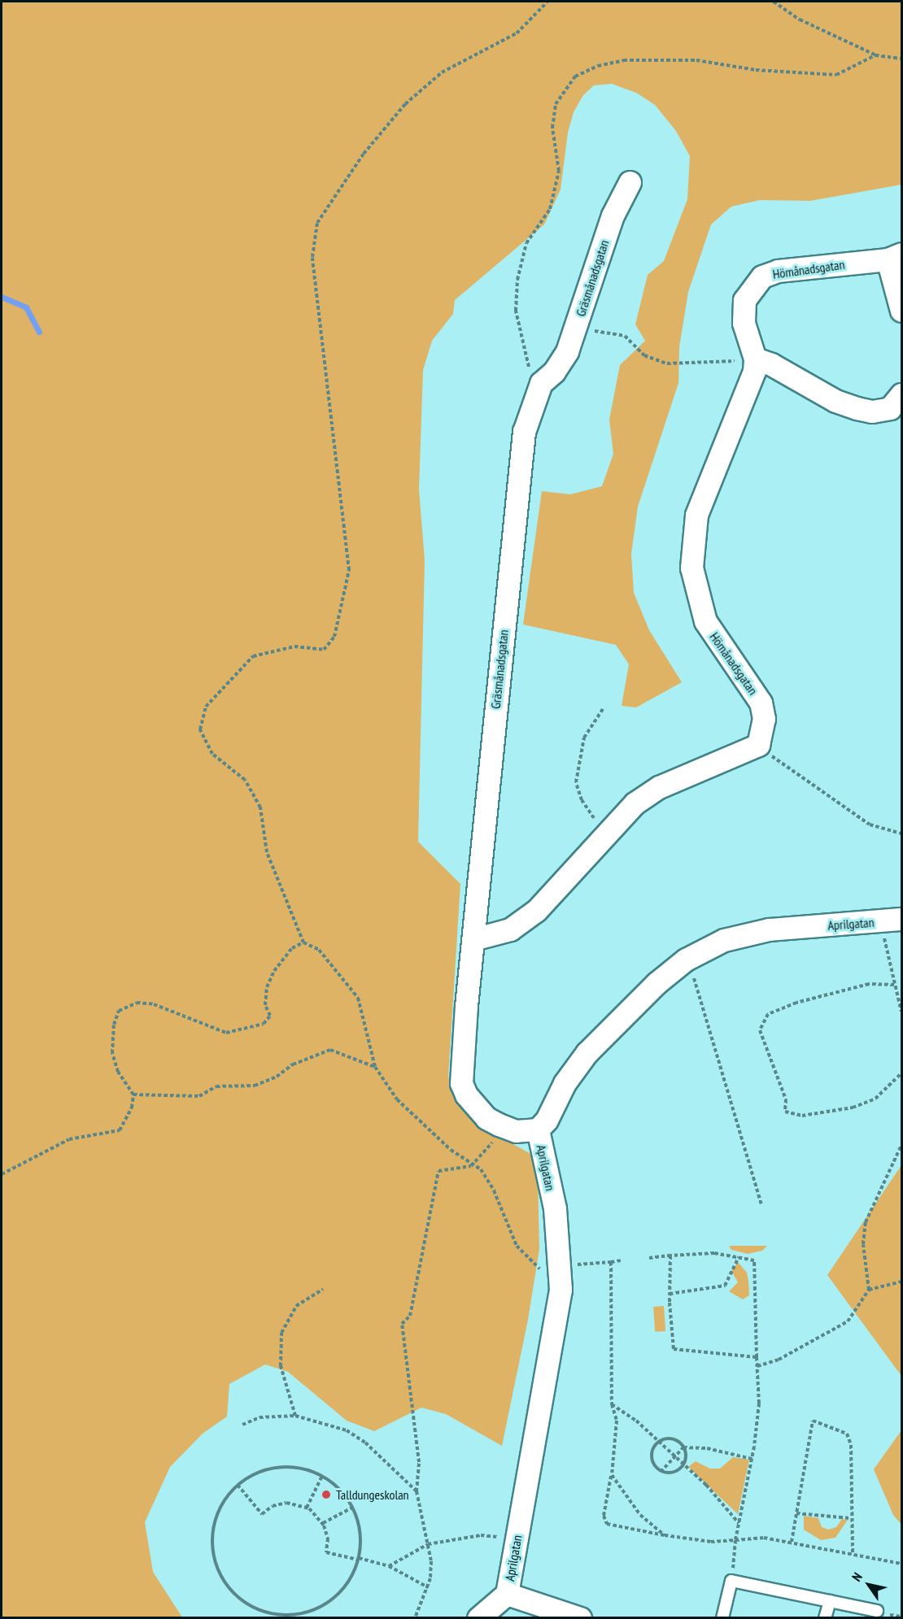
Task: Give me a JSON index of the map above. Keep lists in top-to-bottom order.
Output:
{
  "streets": {
    "street": ["Hömånadsgatan", "Gräsmånadsgatan", "Aprilgatan"]
  },
  "crossings": [
    ["Gräsmånadsgatan", "Aprilgatan"]
  ],
  "places": ["Talldungeskolan"],
  "north": "top left"
}
